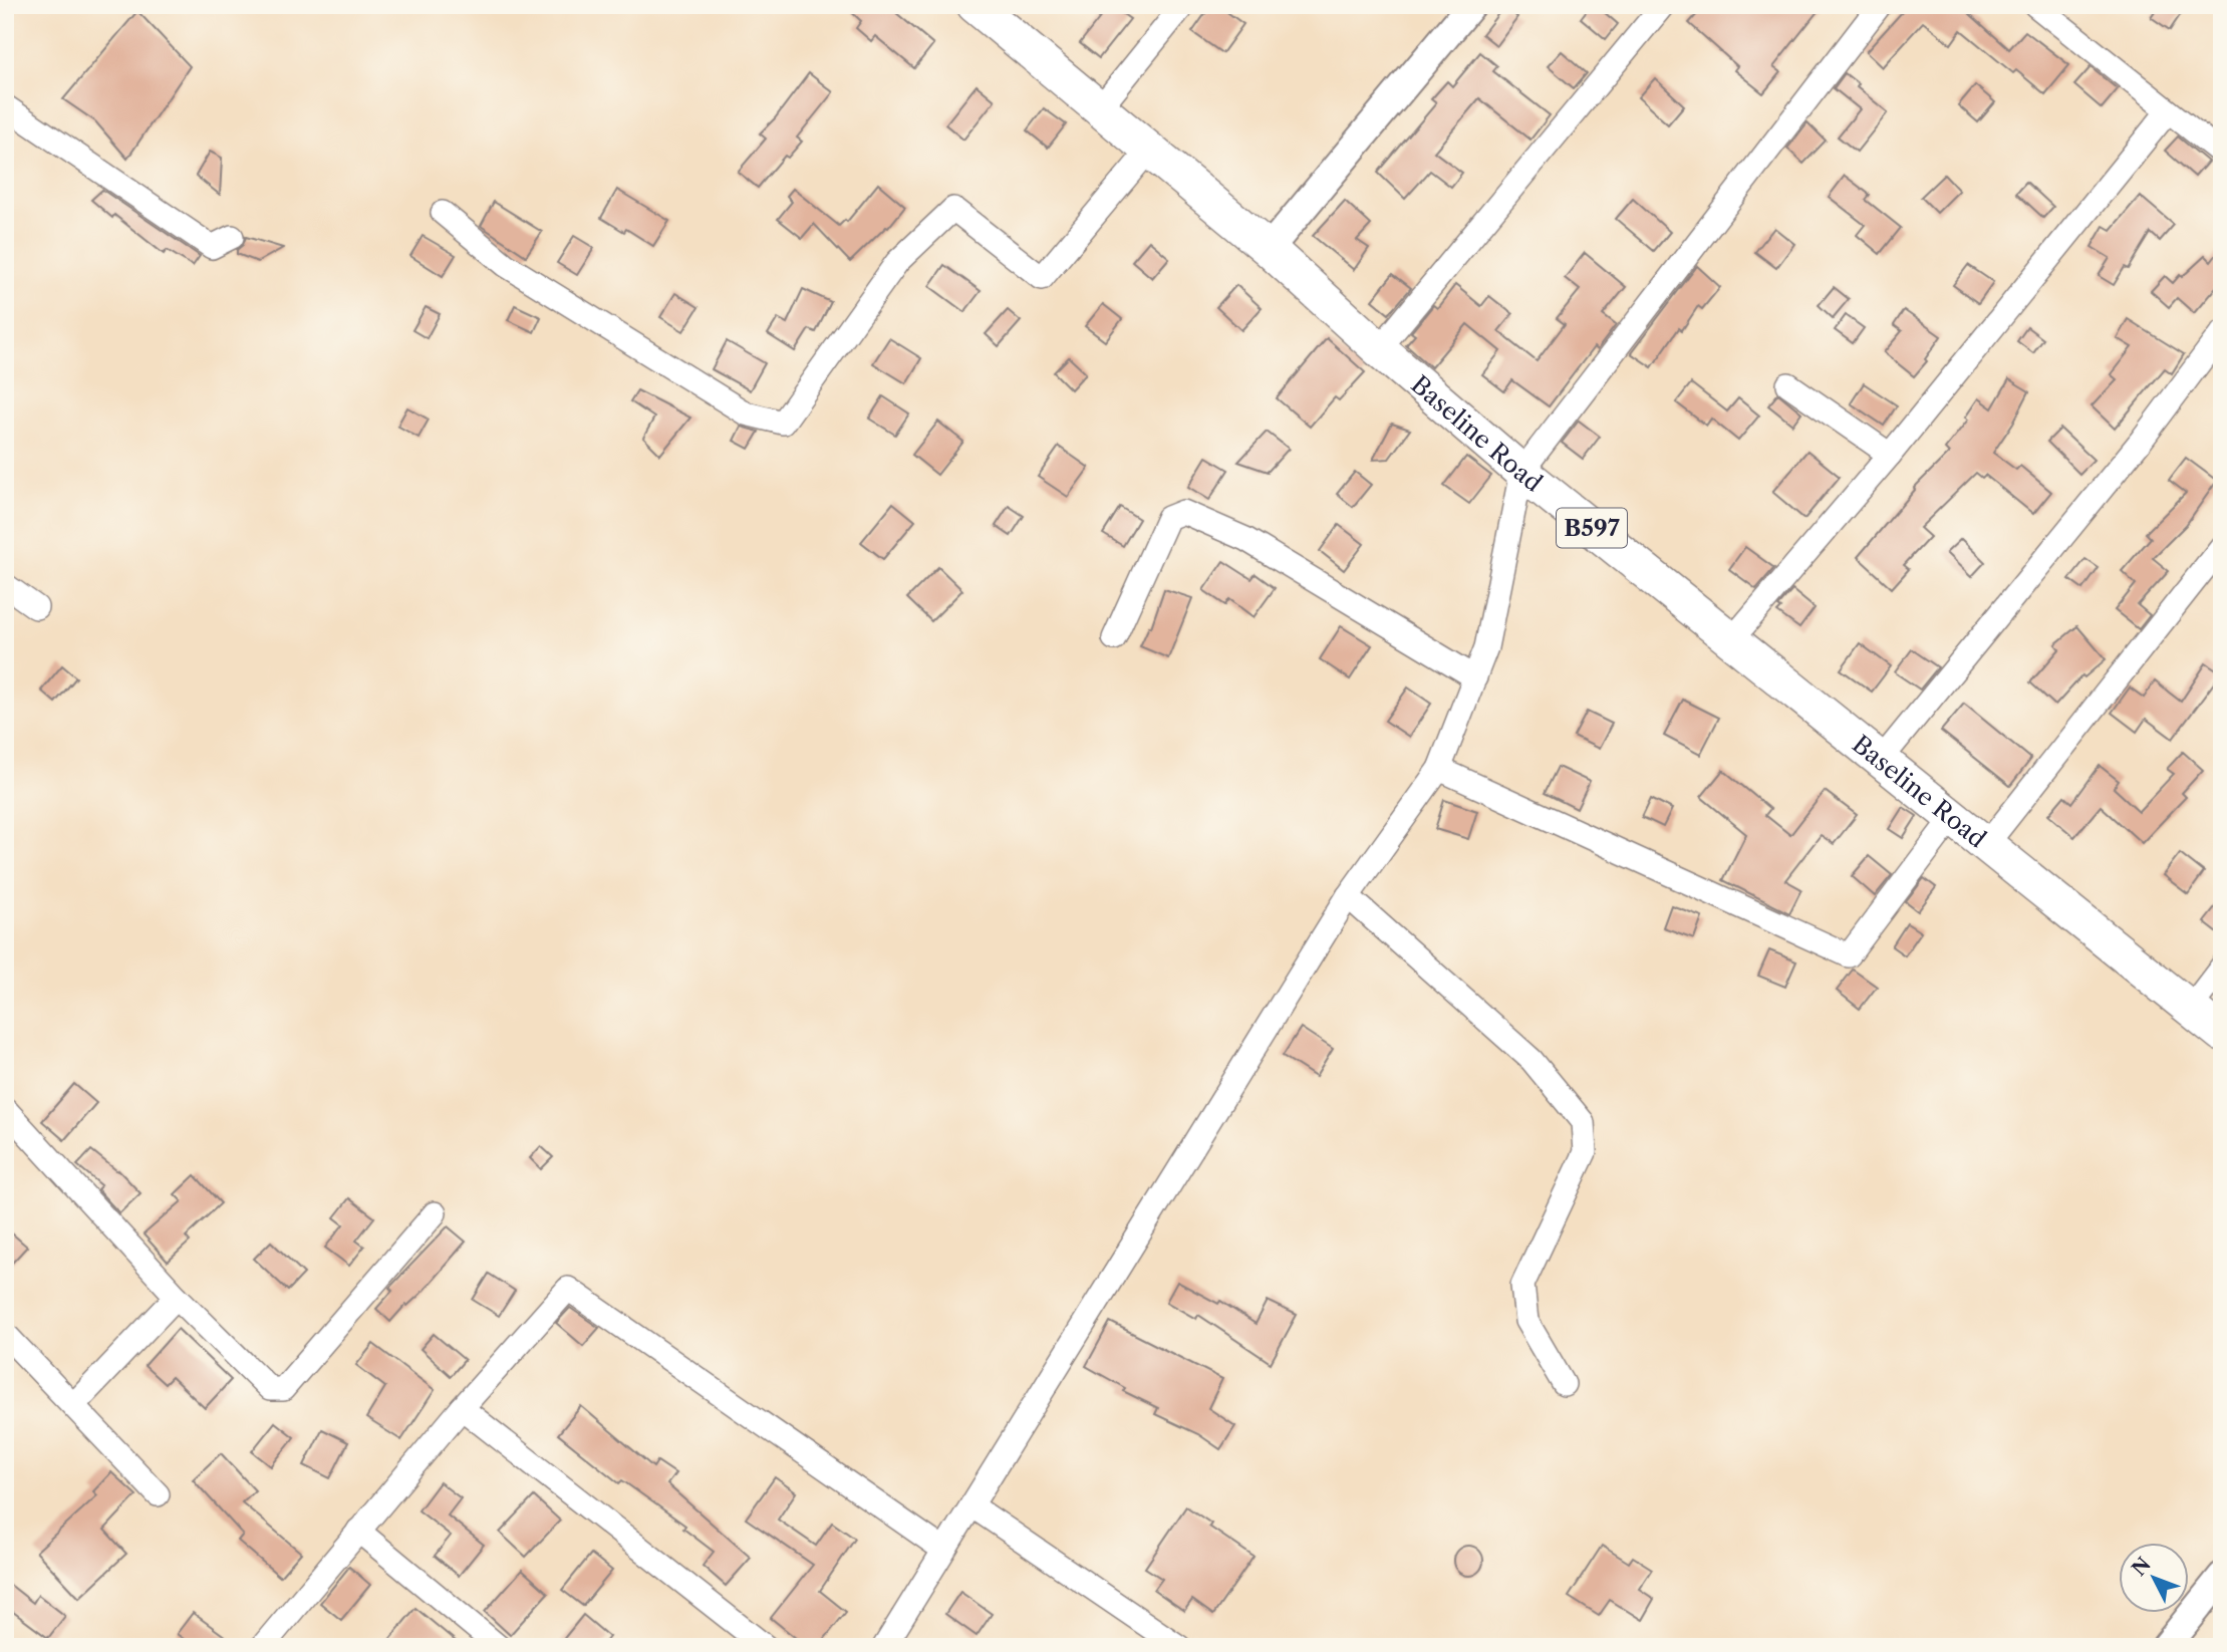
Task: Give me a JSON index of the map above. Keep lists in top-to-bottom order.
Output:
{
  "streets": {
    "main road": ["Baseline Road", "B597"]
  },
  "north": "top left"
}
